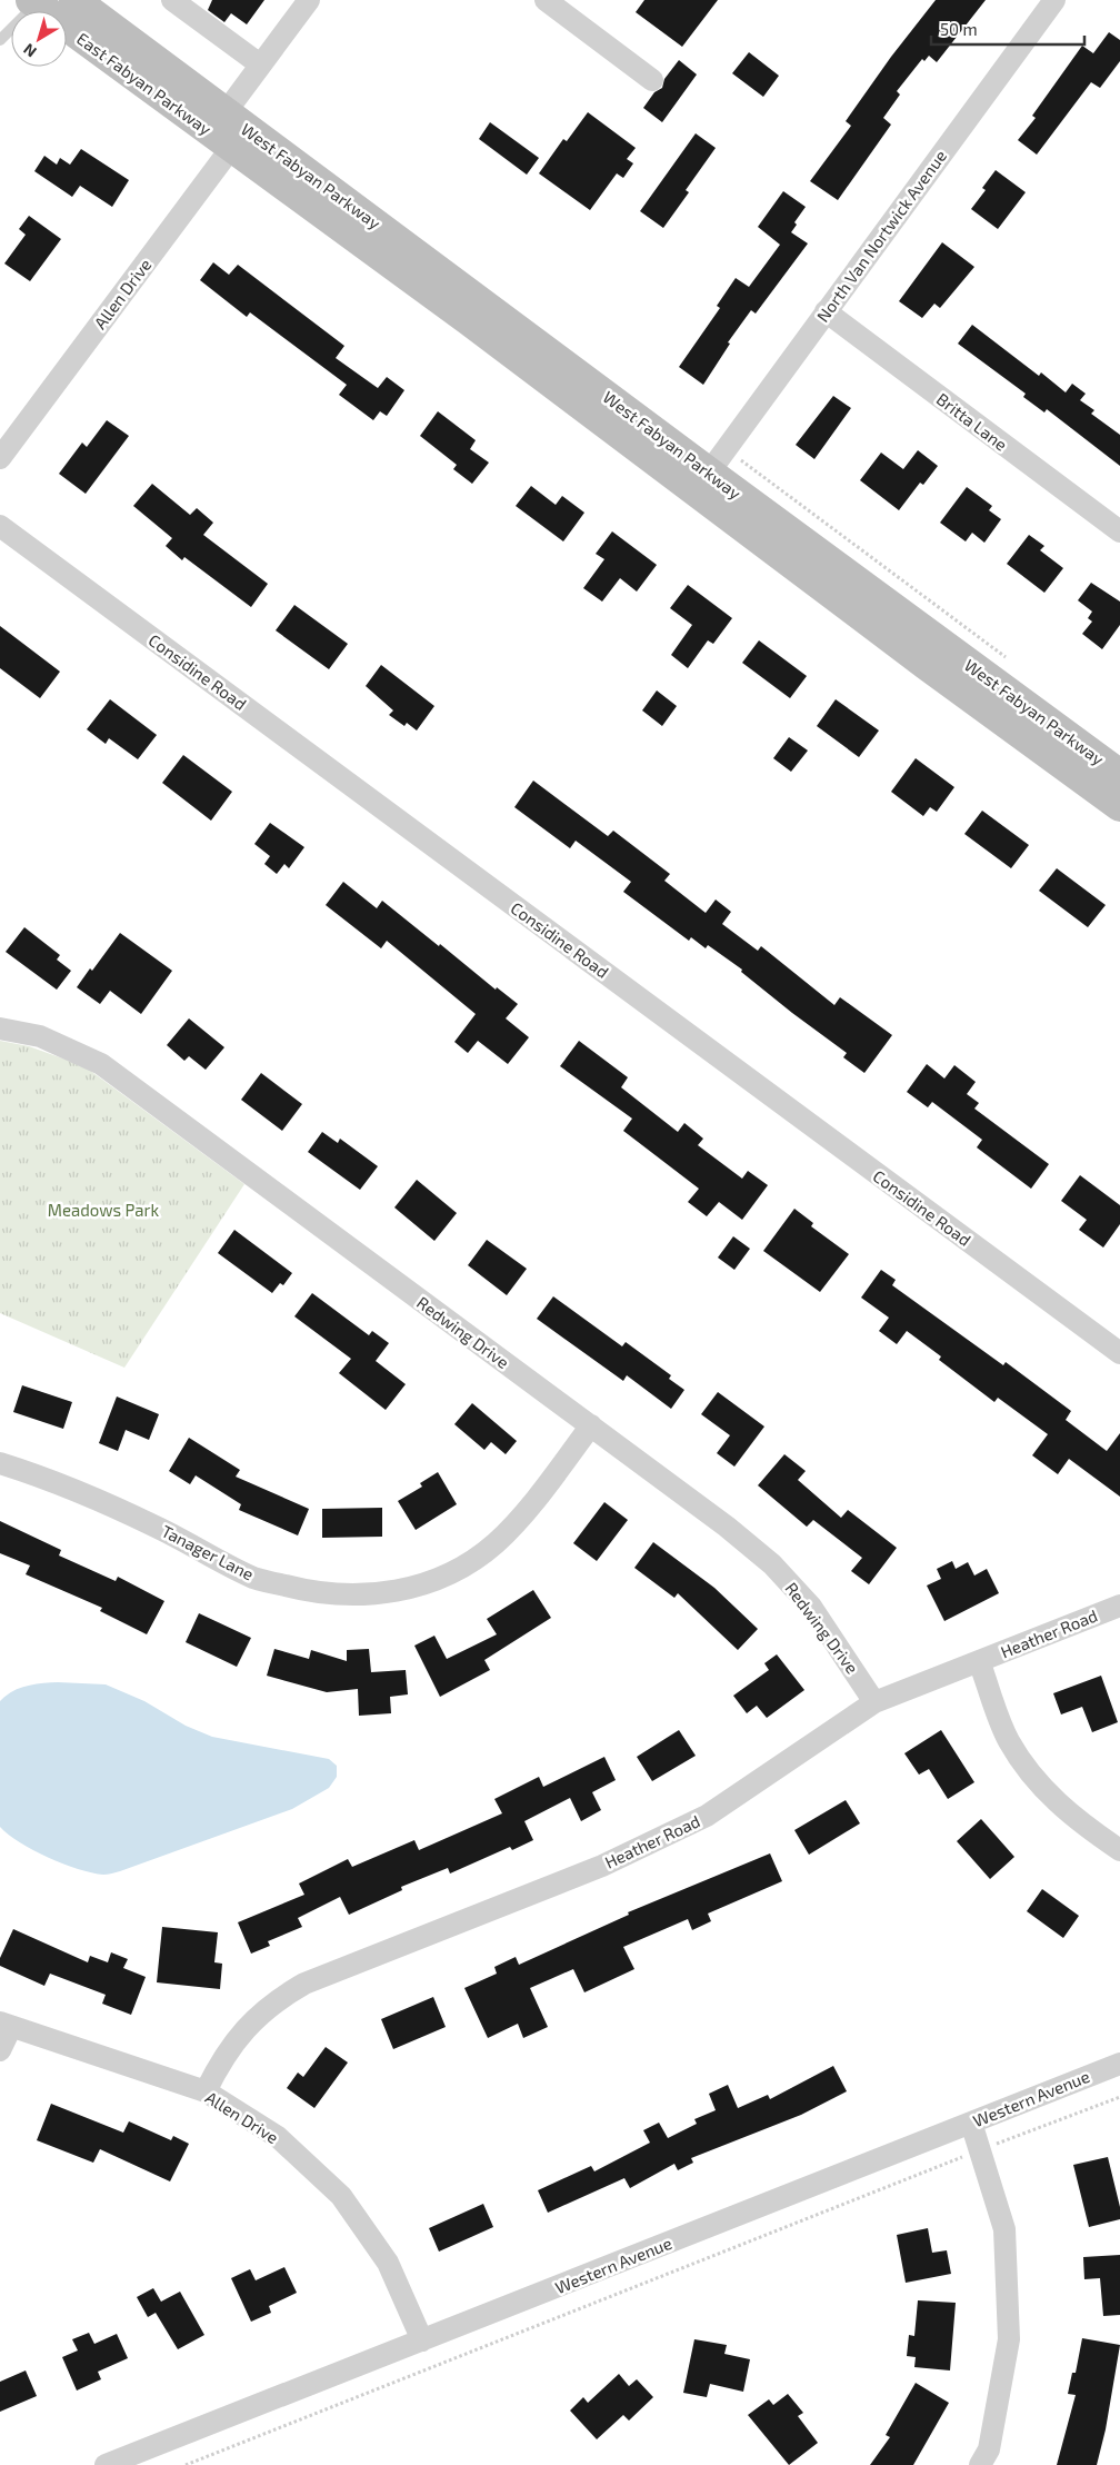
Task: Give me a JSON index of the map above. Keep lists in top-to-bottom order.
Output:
{
  "streets": {
    "main road": ["East Fabyan Parkway", "West Fabyan Parkway"],
    "street": [
      "North Van Nortwick Avenue",
      "Allen Drive",
      "Britta Lane",
      "Considine Road",
      "Redwing Drive",
      "Tanager Lane",
      "Heather Road",
      "Western Avenue"
    ]
  },
  "crossings": [
    ["East Fabyan Parkway", "West Fabyan Parkway"],
    ["East Fabyan Parkway", "Allen Drive"],
    ["West Fabyan Parkway", "North Van Nortwick Avenue"],
    ["West Fabyan Parkway", "Allen Drive"],
    ["North Van Nortwick Avenue", "Britta Lane"],
    ["Allen Drive", "Heather Road"],
    ["Allen Drive", "Western Avenue"],
    ["Redwing Drive", "Tanager Lane"],
    ["Redwing Drive", "Heather Road"]
  ],
  "parks": ["Meadows Park"],
  "scale_bar": "50 m",
  "north": "bottom left"
}
